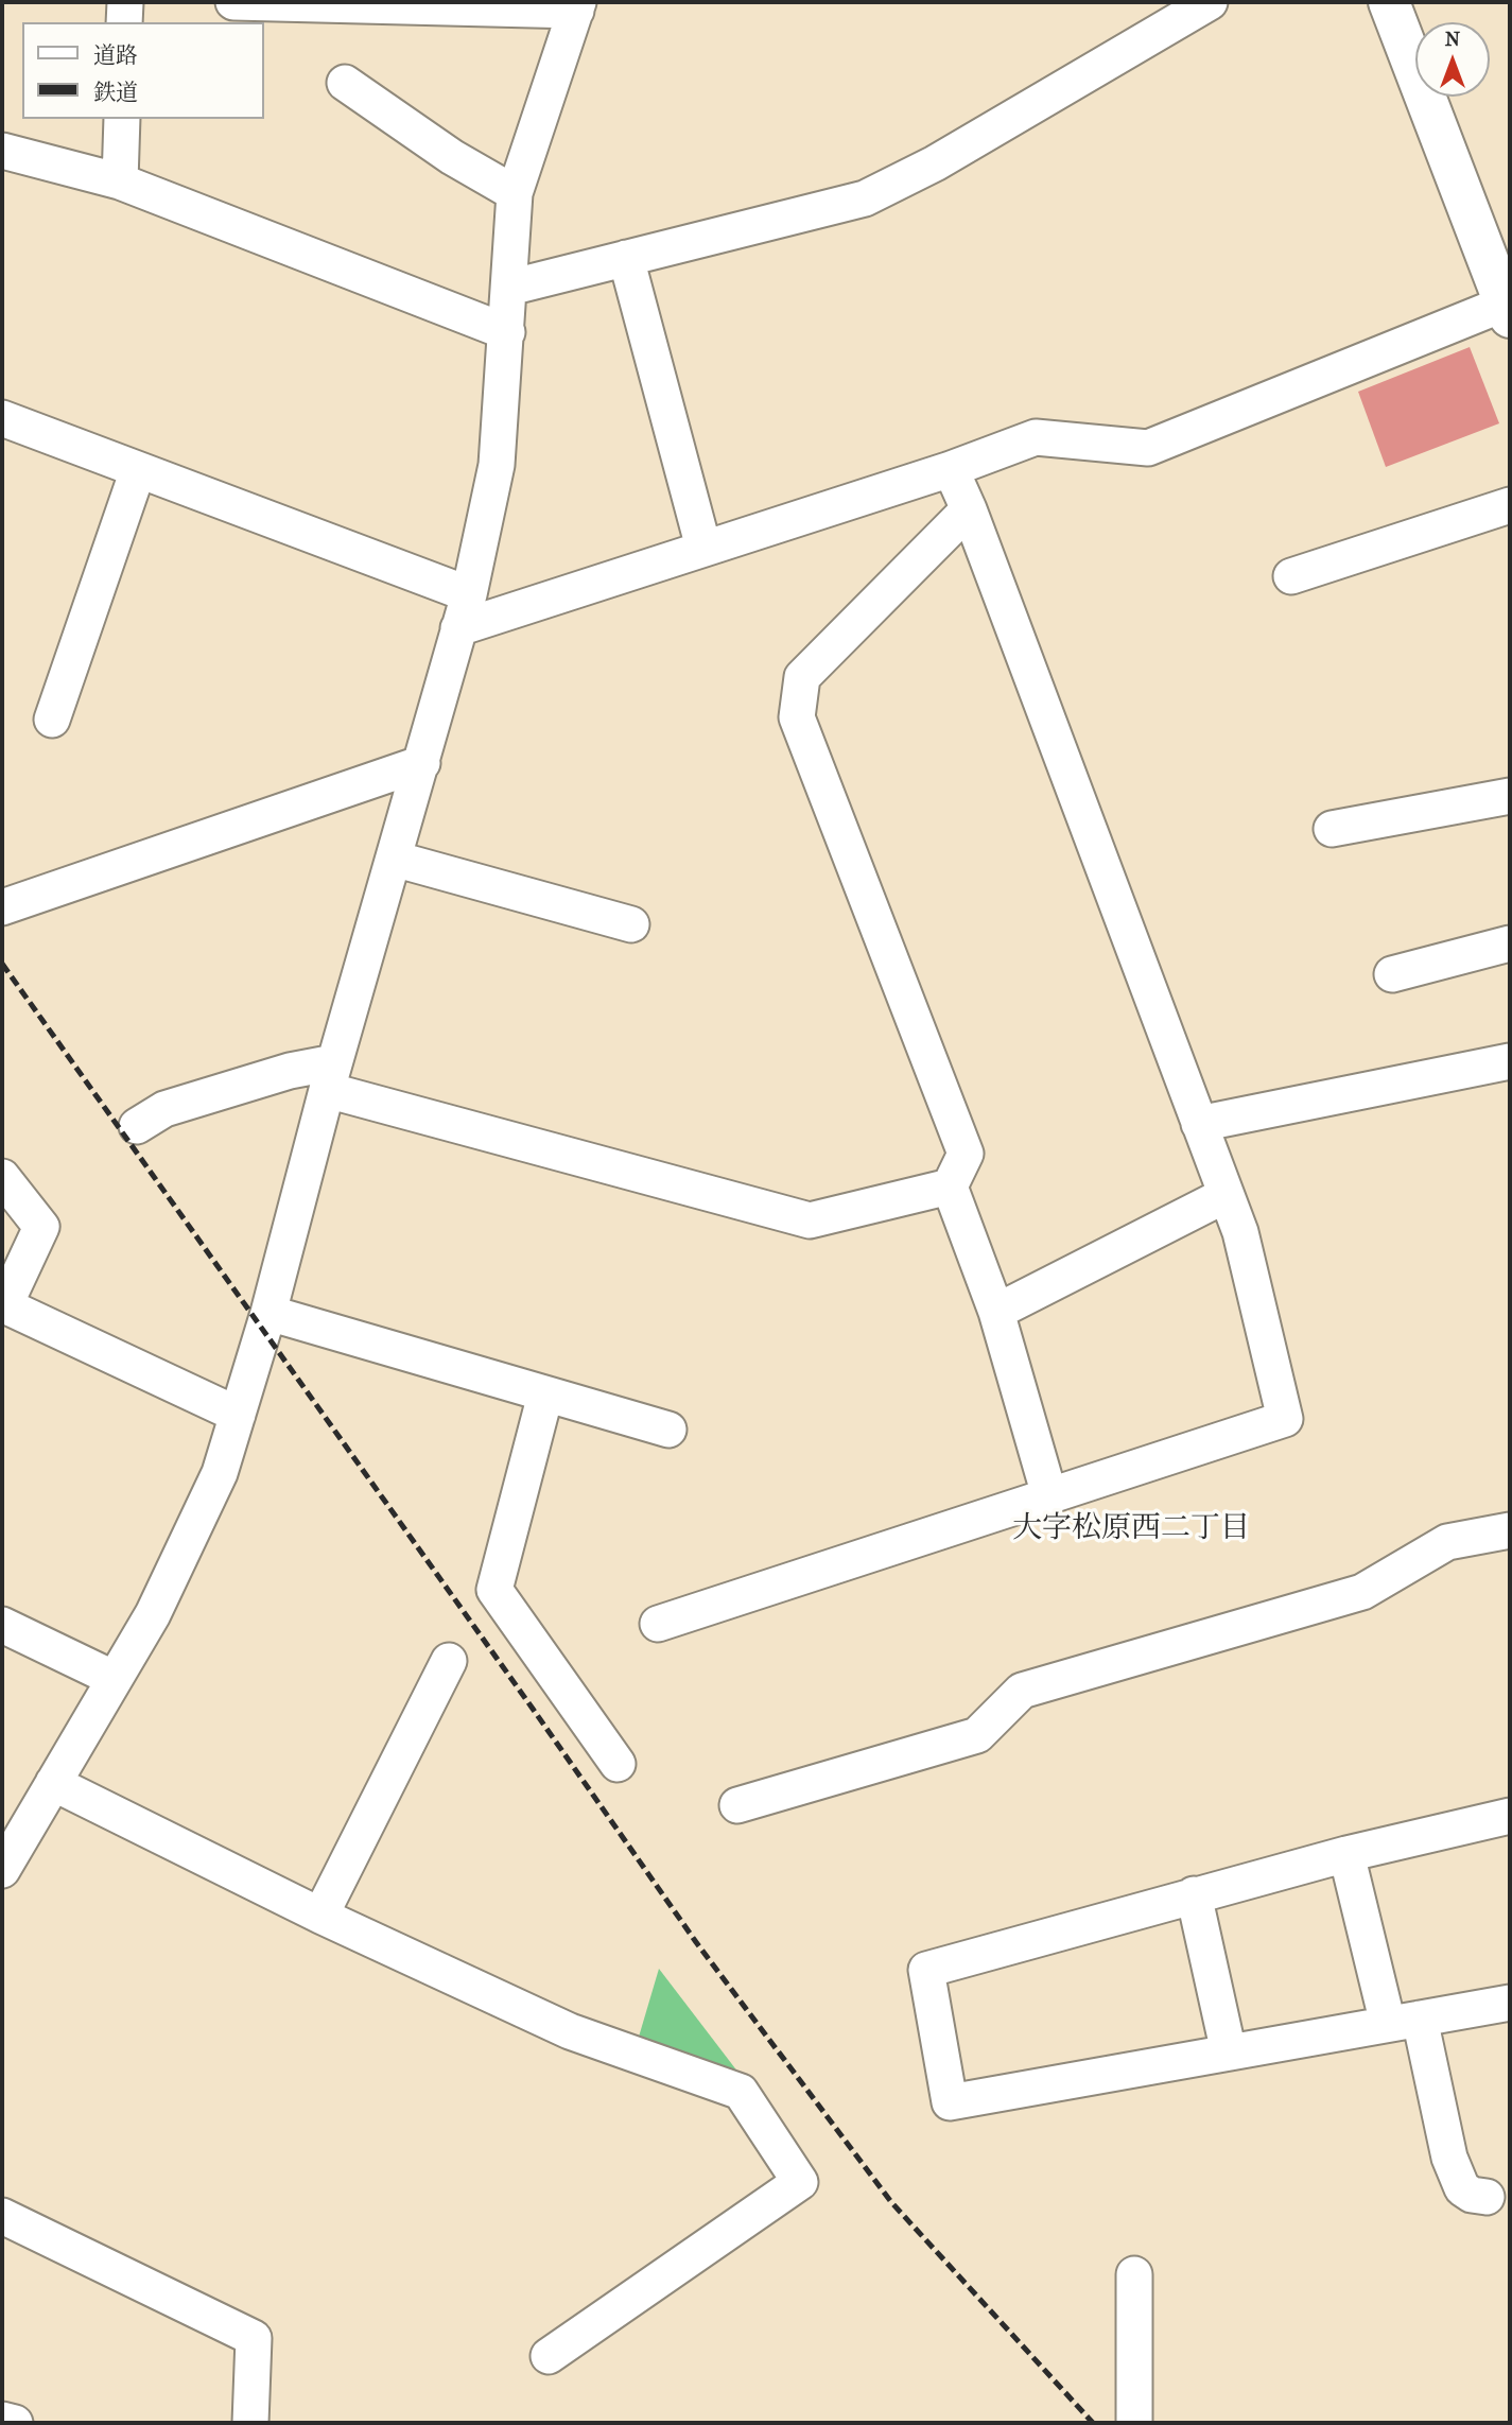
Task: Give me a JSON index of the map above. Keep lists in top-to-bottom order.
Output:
{
  "districts": ["大字松原西二丁目"],
  "legend": ["道路", "鉄道"],
  "north": "top"
}
